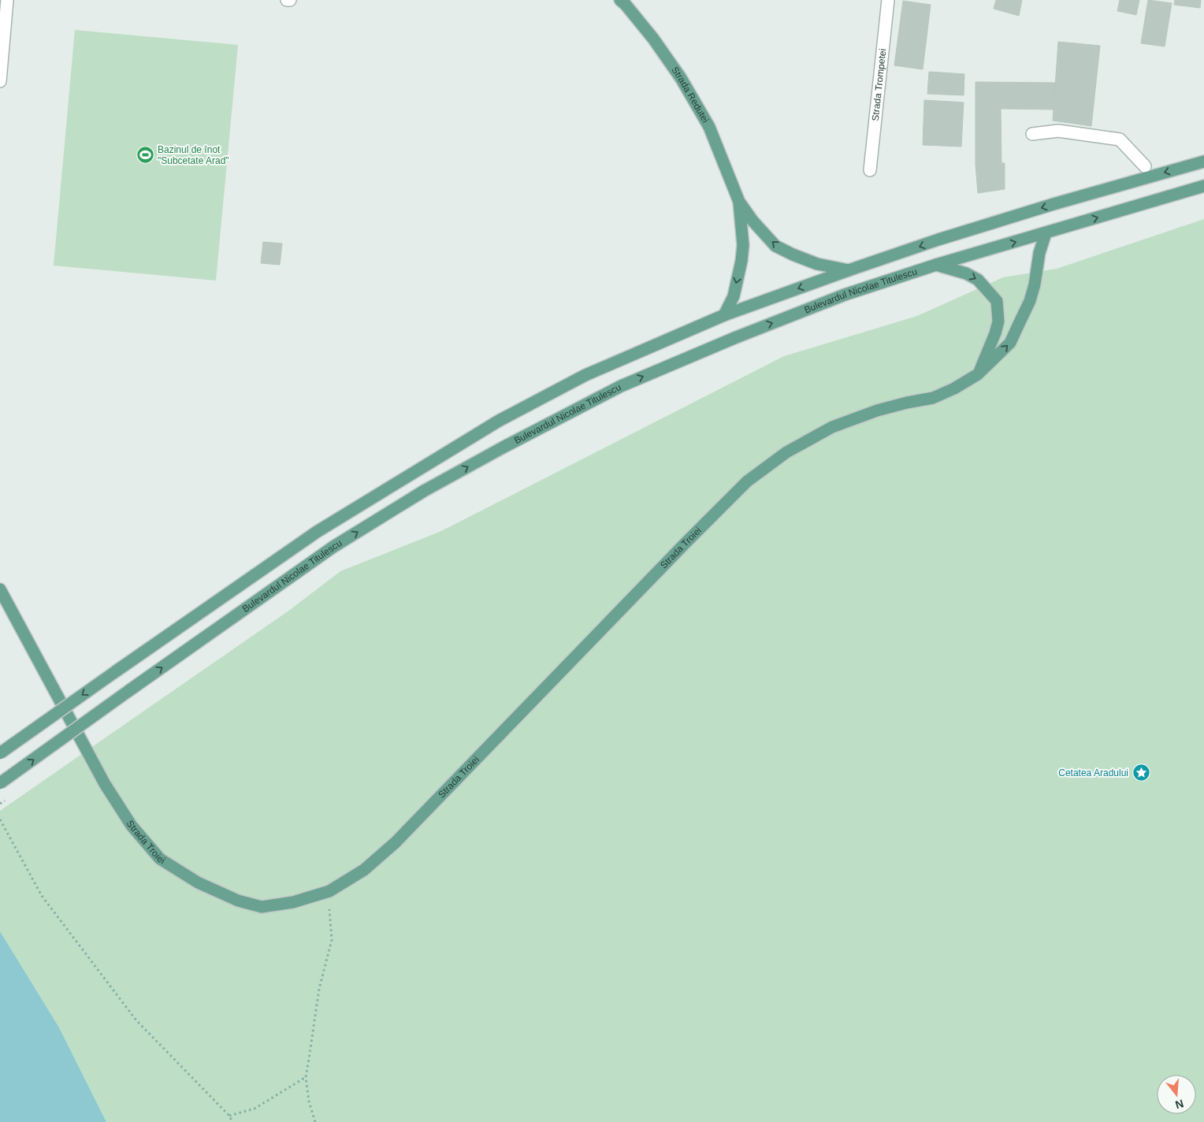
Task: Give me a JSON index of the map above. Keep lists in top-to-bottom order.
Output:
{
  "streets": {
    "main road": ["Strada Redutei", "Bulevardul Nicolae Titulescu", "Strada Troiei"],
    "street": ["Strada Trompetei"]
  },
  "crossings": [
    ["Bulevardul Nicolae Titulescu", "Strada Troiei"]
  ],
  "places": {
    "sports": ["Bazinul de înot \"Subcetate Arad\""],
    "place": ["Cetatea Aradului"]
  },
  "north": "bottom"
}
